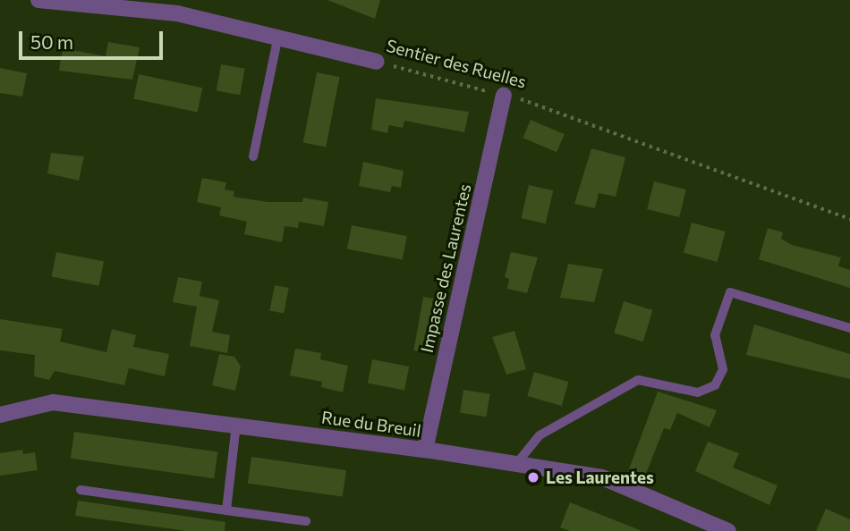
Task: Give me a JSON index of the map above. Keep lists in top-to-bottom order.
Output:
{
  "streets": {
    "street": ["Sentier des Ruelles", "Impasse des Laurentes", "Rue du Breuil"]
  },
  "crossings": [
    ["Sentier des Ruelles", "Impasse des Laurentes"],
    ["Impasse des Laurentes", "Rue du Breuil"]
  ],
  "places": ["Les Laurentes"],
  "scale_bar": "50 m"
}
